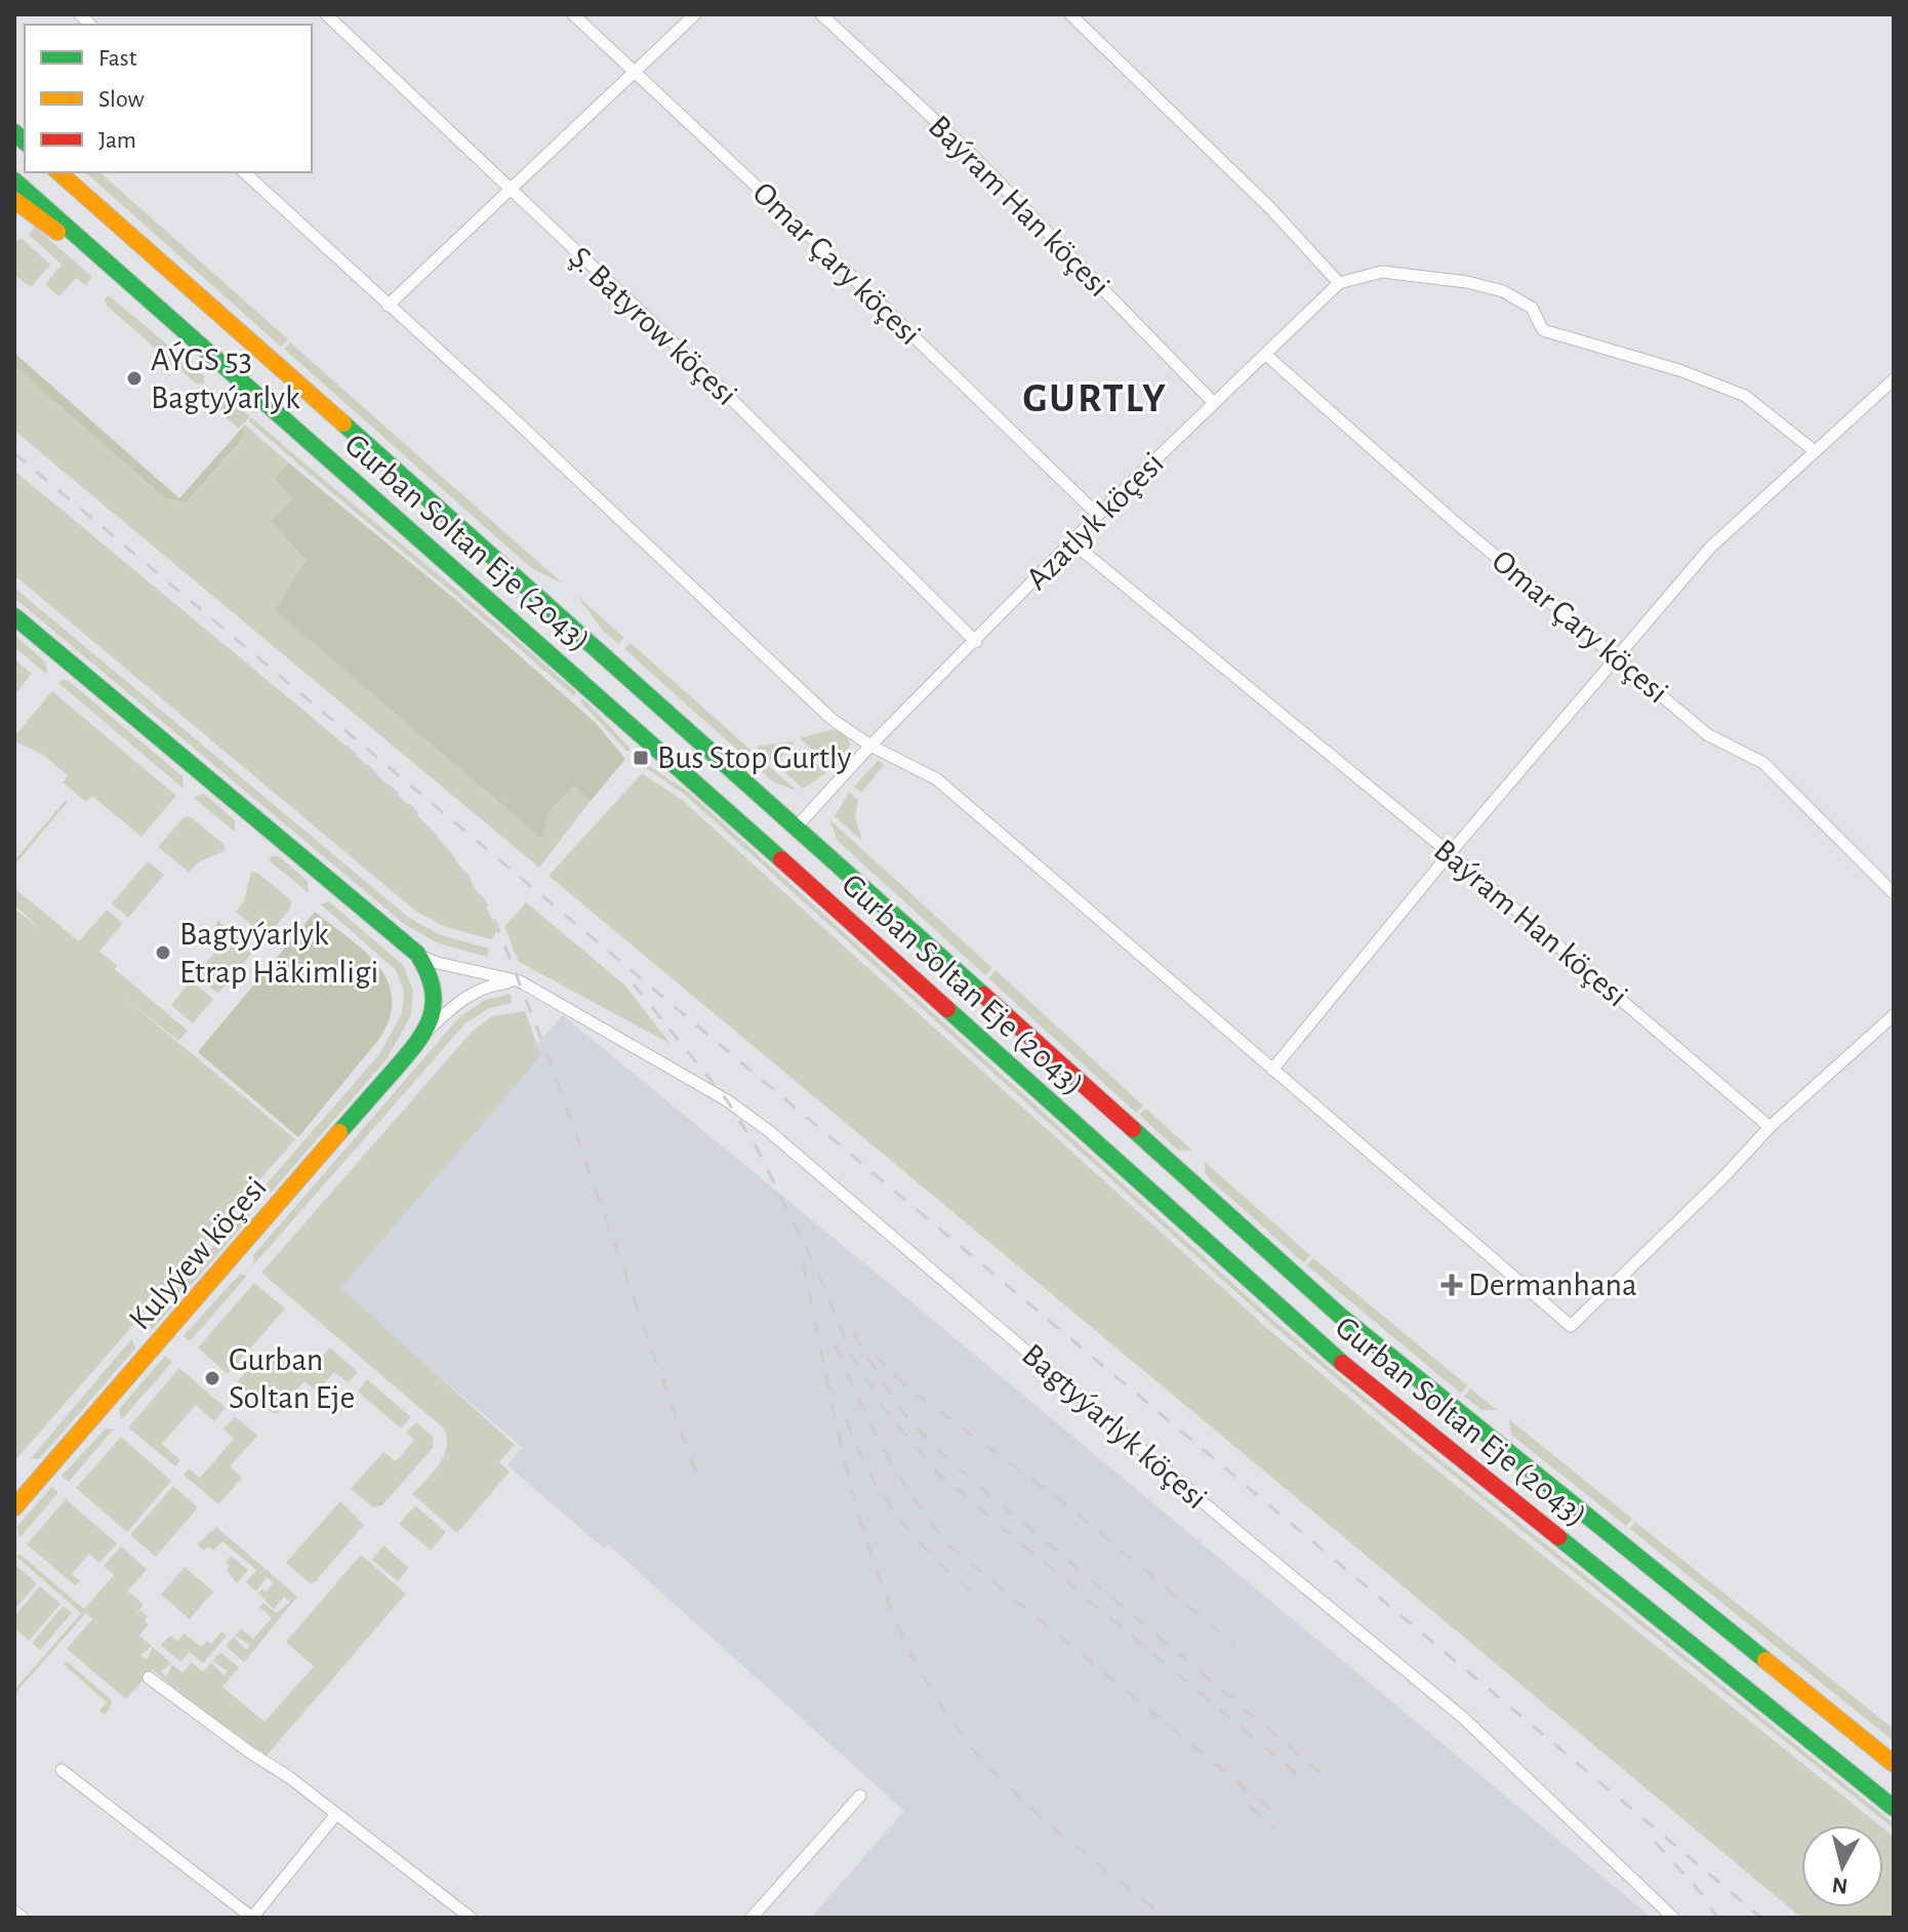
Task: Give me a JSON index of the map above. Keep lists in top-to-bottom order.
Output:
{
  "streets": {
    "main road": ["Gurban Soltan Eje (2043)", "Kulyýew köçesi"],
    "street": [
      "Baýram Han köçesi",
      "Omar Çary köçesi",
      "Ş. Batyrow köçesi",
      "Azatlyk köçesi",
      "Bagtyýarlyk köçesi"
    ]
  },
  "crossings": [
    ["Baýram Han köçesi", "Azatlyk köçesi"],
    ["Omar Çary köçesi", "Azatlyk köçesi"],
    ["Ş. Batyrow köçesi", "Azatlyk köçesi"],
    ["Azatlyk köçesi", "Gurban Soltan Eje (2043)"]
  ],
  "districts": ["GURTLY"],
  "places": {
    "other": ["AÝGS 53 Bagtyýarlyk", "Bagtyýarlyk Etrap Häkimligi", "Gurban Soltan Eje"],
    "transit": ["Bus Stop Gurtly"],
    "health": ["Dermanhana"]
  },
  "legend": ["Fast", "Slow", "Jam"],
  "north": "bottom"
}
